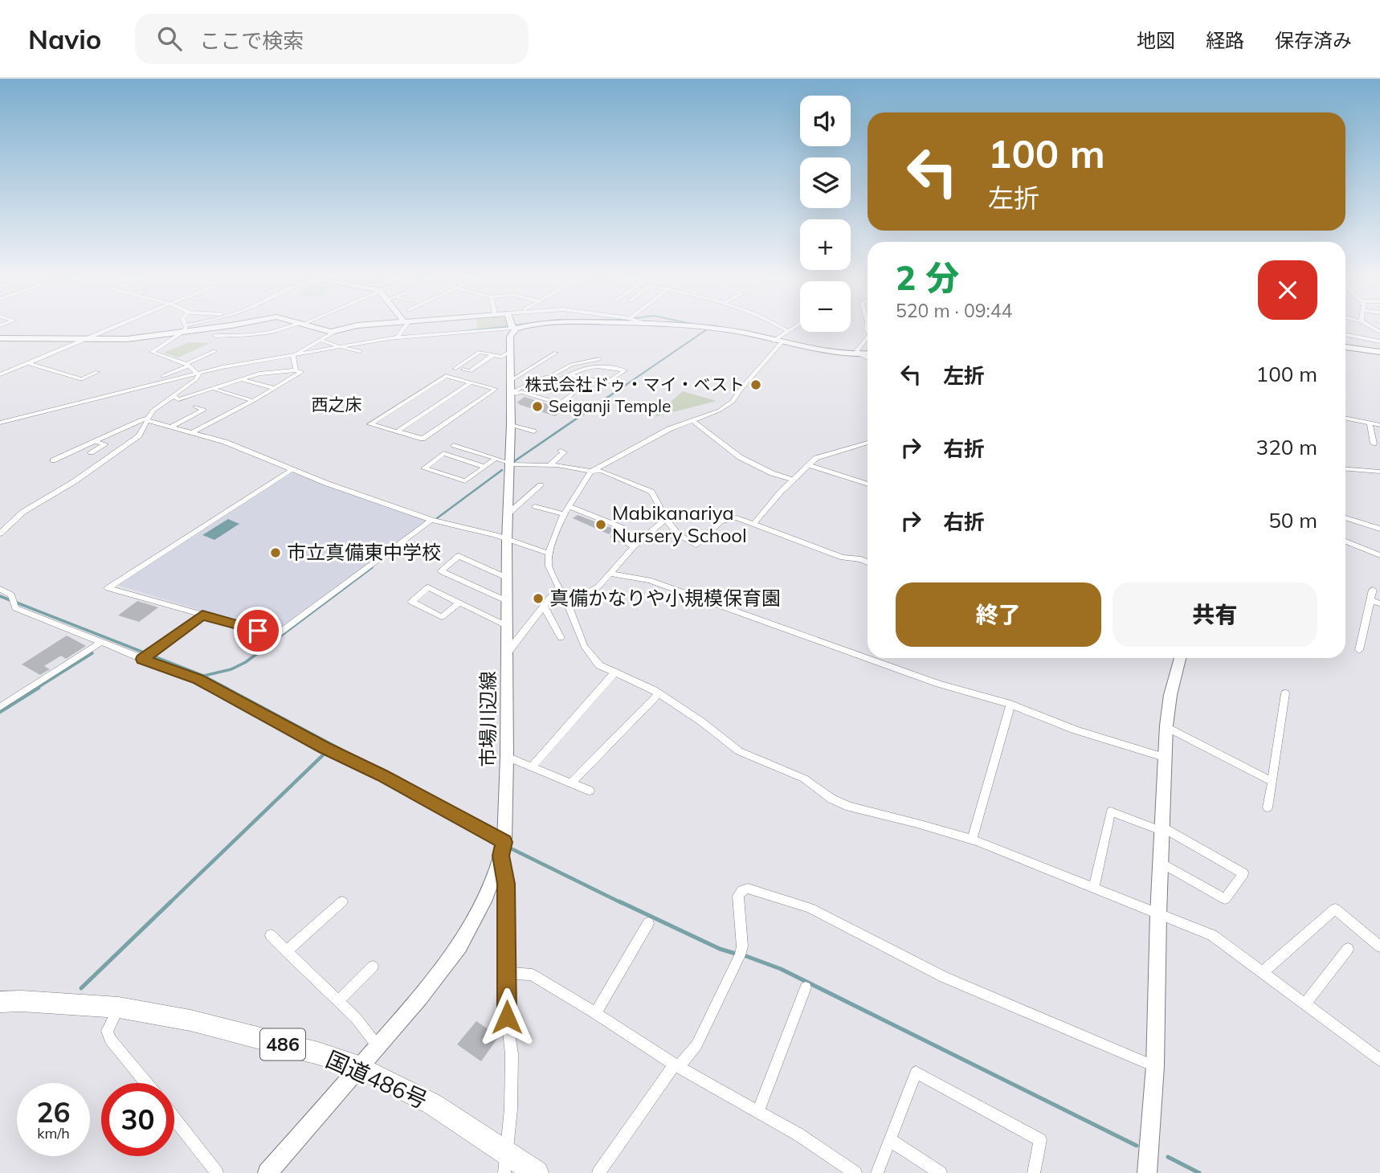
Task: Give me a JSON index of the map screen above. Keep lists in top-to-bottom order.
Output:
{
  "streets": {
    "highway": ["486", "国道486号"],
    "main road": ["市場川辺線"]
  },
  "crossings": [
    ["市場川辺線", "国道486号"]
  ],
  "districts": ["西之床"],
  "places": [
    "株式会社ドゥ・マイ・ベスト",
    "Seiganji Temple",
    "Mabikanariya Nursery School",
    "市立真備東中学校",
    "真備かなりや小規模保育園"
  ],
  "page": {
    "header": "Navio",
    "search": "ここで検索",
    "nav": ["地図", "経路", "保存済み"],
    "map_buttons": ["+", "−"],
    "turn": ["100 m", "左折"],
    "heading": ["2 分", "520 m · 09:44"],
    "list": [
      {
        "name": "左折",
        "value": "100 m"
      },
      {
        "name": "右折",
        "value": "320 m"
      },
      {
        "name": "右折",
        "value": "50 m"
      }
    ],
    "buttons": ["終了", "共有"],
    "speed": "26 km/h",
    "limit": "30"
  }
}
